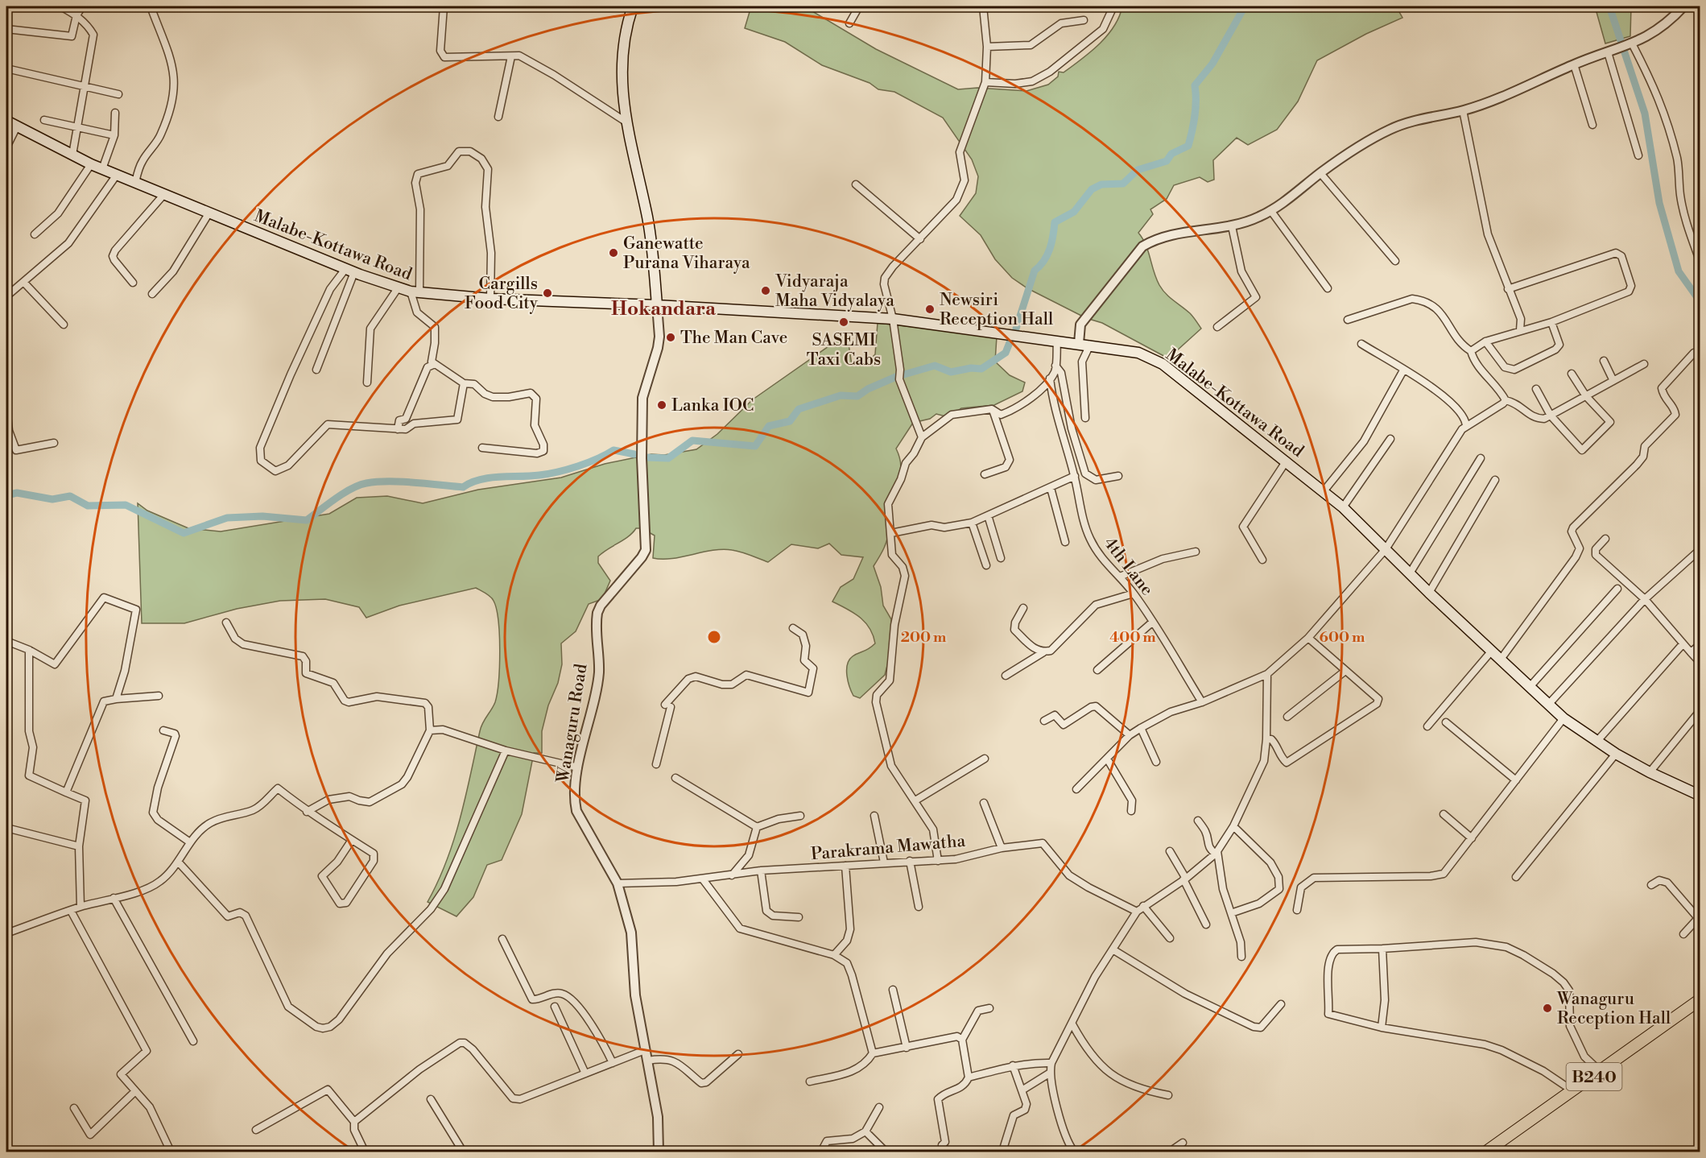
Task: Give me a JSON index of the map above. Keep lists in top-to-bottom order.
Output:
{
  "streets": {
    "main road": ["Malabe-Kottawa Road", "B240"],
    "street": ["4th Lane", "Wanaguru Road", "Parakrama Mawatha"]
  },
  "crossings": [
    ["Malabe-Kottawa Road", "Wanaguru Road"],
    ["Wanaguru Road", "Parakrama Mawatha"]
  ],
  "districts": ["Hokandara"],
  "places": [
    "Ganewatte Purana Viharaya",
    "Vidyaraja Maha Vidyalaya",
    "Cargills Food City",
    "Newsiri Reception Hall",
    "SASEMI Taxi Cabs",
    "The Man Cave",
    "Lanka IOC",
    "Wanaguru Reception Hall"
  ],
  "rings": ["200 m", "400 m", "600 m"]
}
